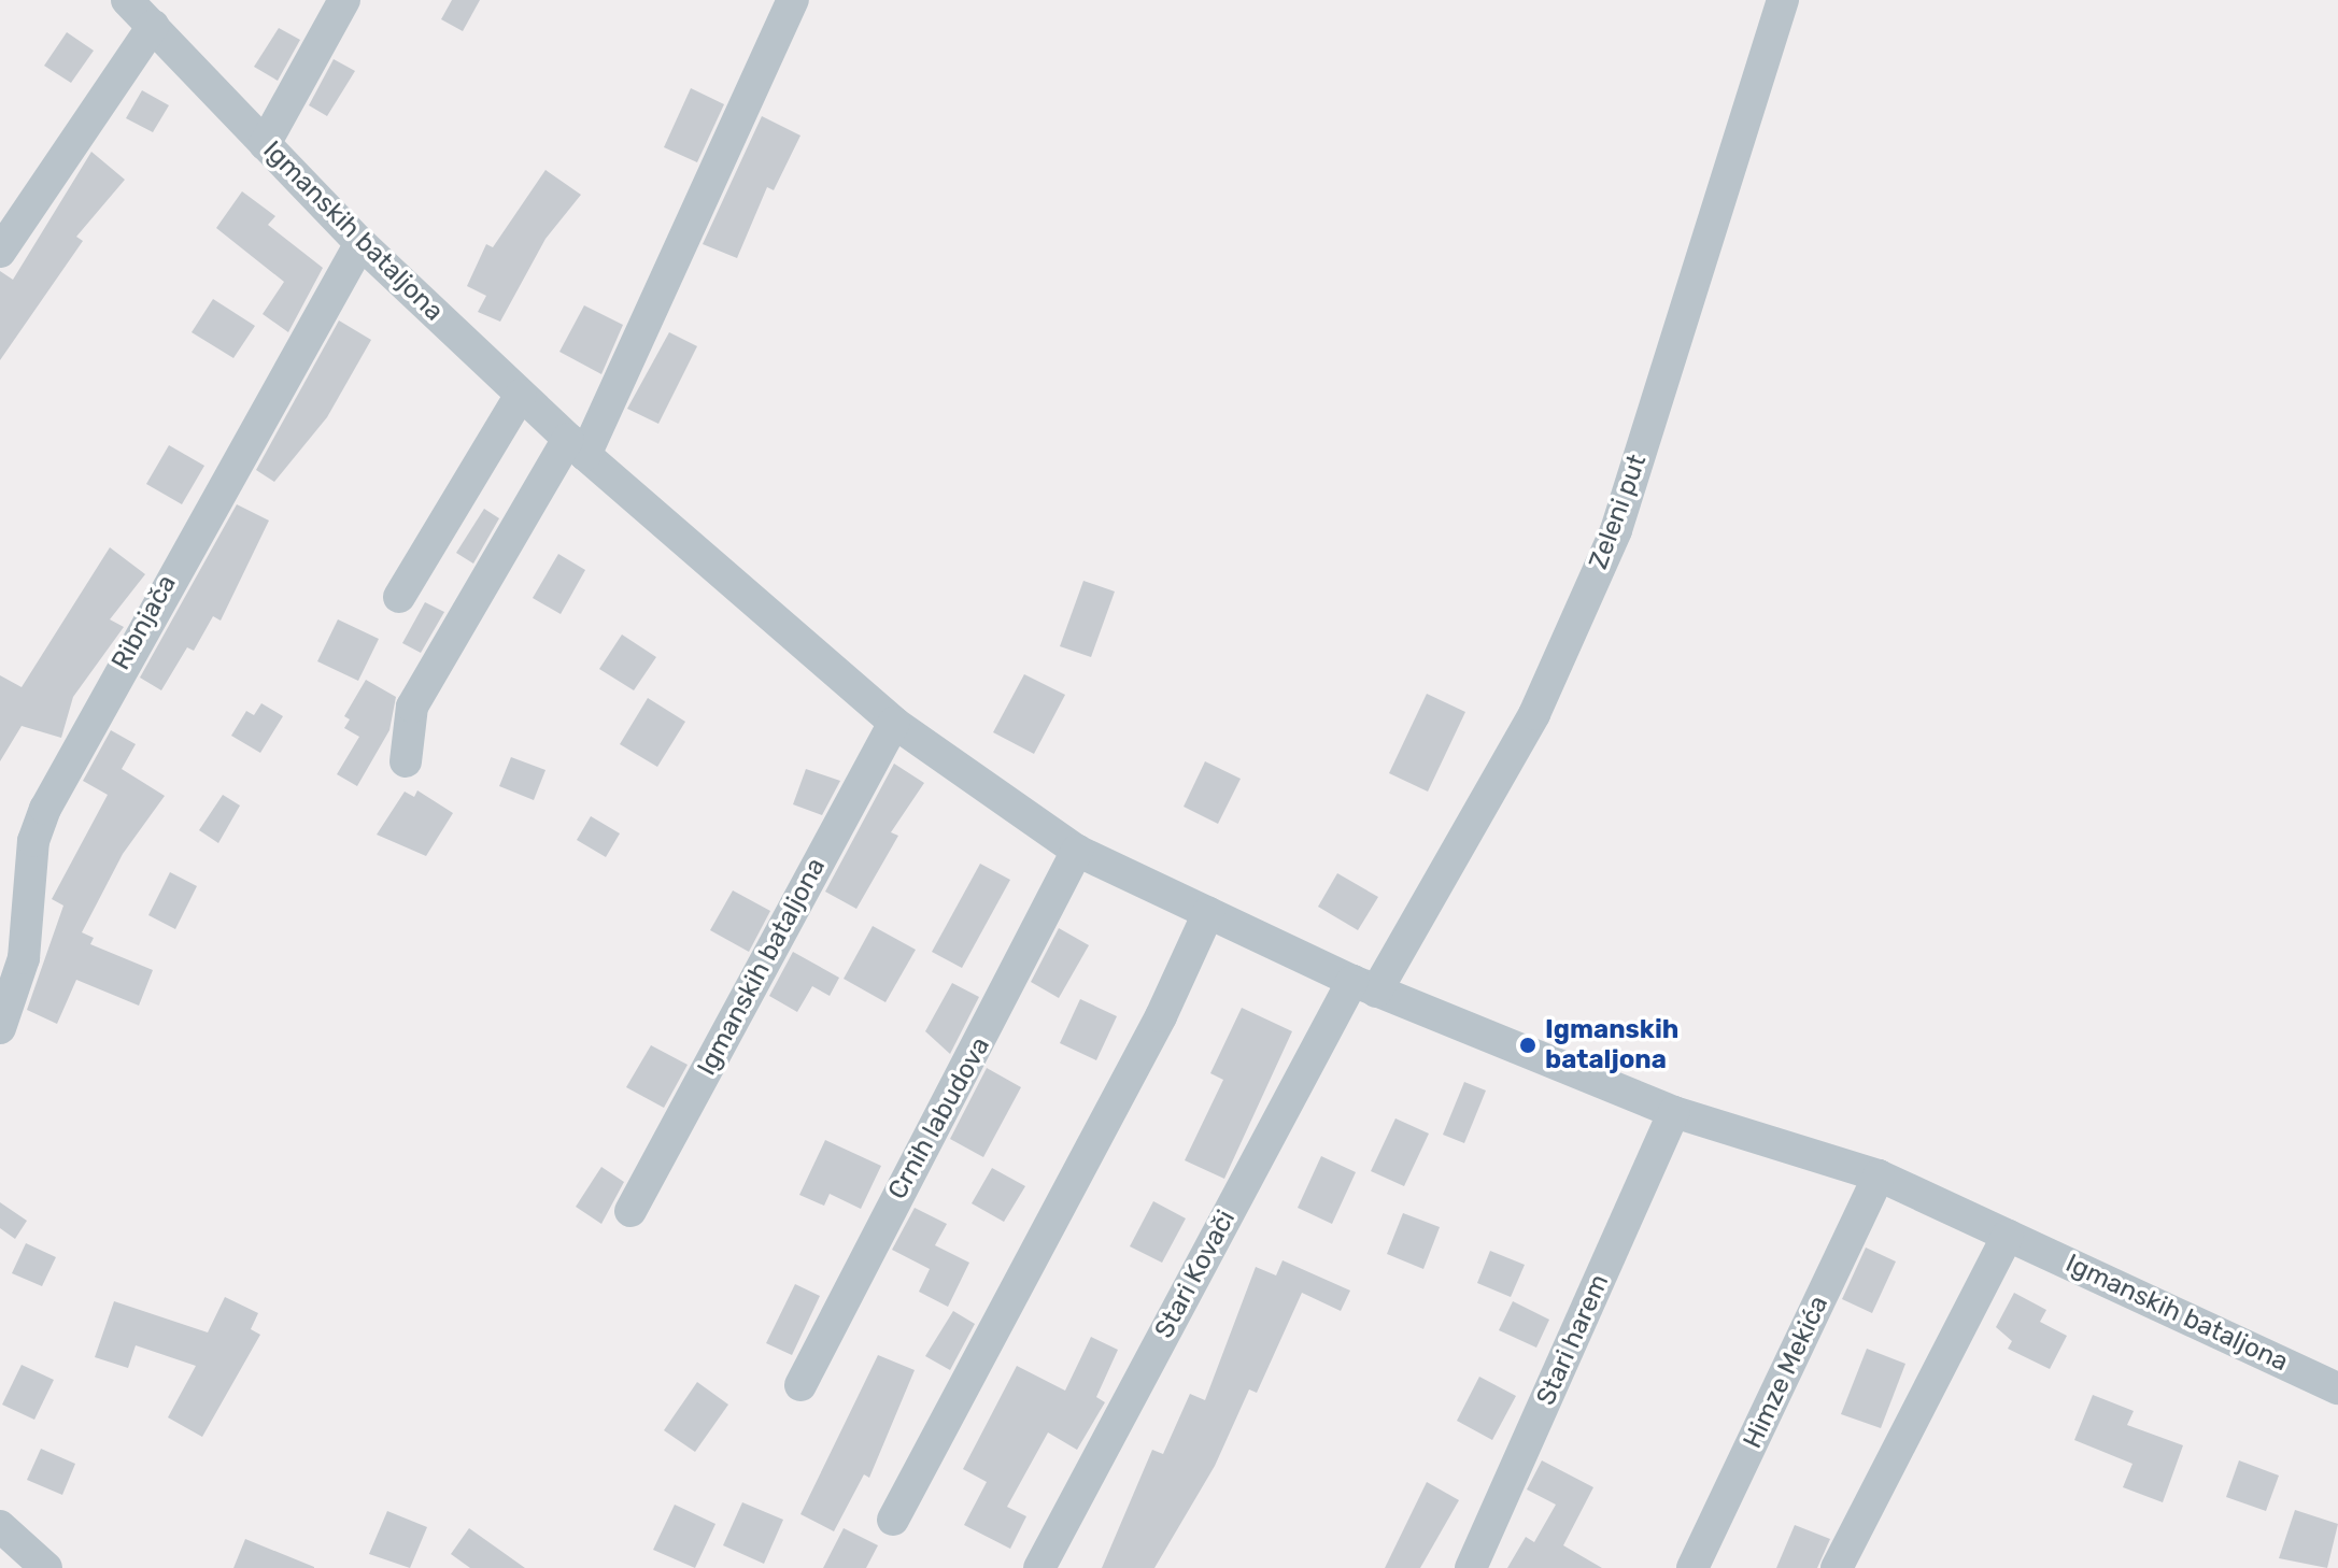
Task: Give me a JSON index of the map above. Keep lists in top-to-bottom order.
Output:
{
  "streets": {
    "street": [
      "Igmanskih bataljona",
      "Zeleni put",
      "Ribnjača",
      "Crnih labudova",
      "Stari Kovači",
      "Stari harem",
      "Himze Mekića"
    ]
  },
  "crossings": [
    ["Igmanskih bataljona", "Zeleni put"],
    ["Igmanskih bataljona", "Ribnjača"],
    ["Igmanskih bataljona", "Crnih labudova"],
    ["Igmanskih bataljona", "Stari Kovači"],
    ["Igmanskih bataljona", "Stari harem"],
    ["Igmanskih bataljona", "Himze Mekića"],
    ["Zeleni put", "Stari Kovači"]
  ],
  "places": ["Igmanskih bataljona"]
}
